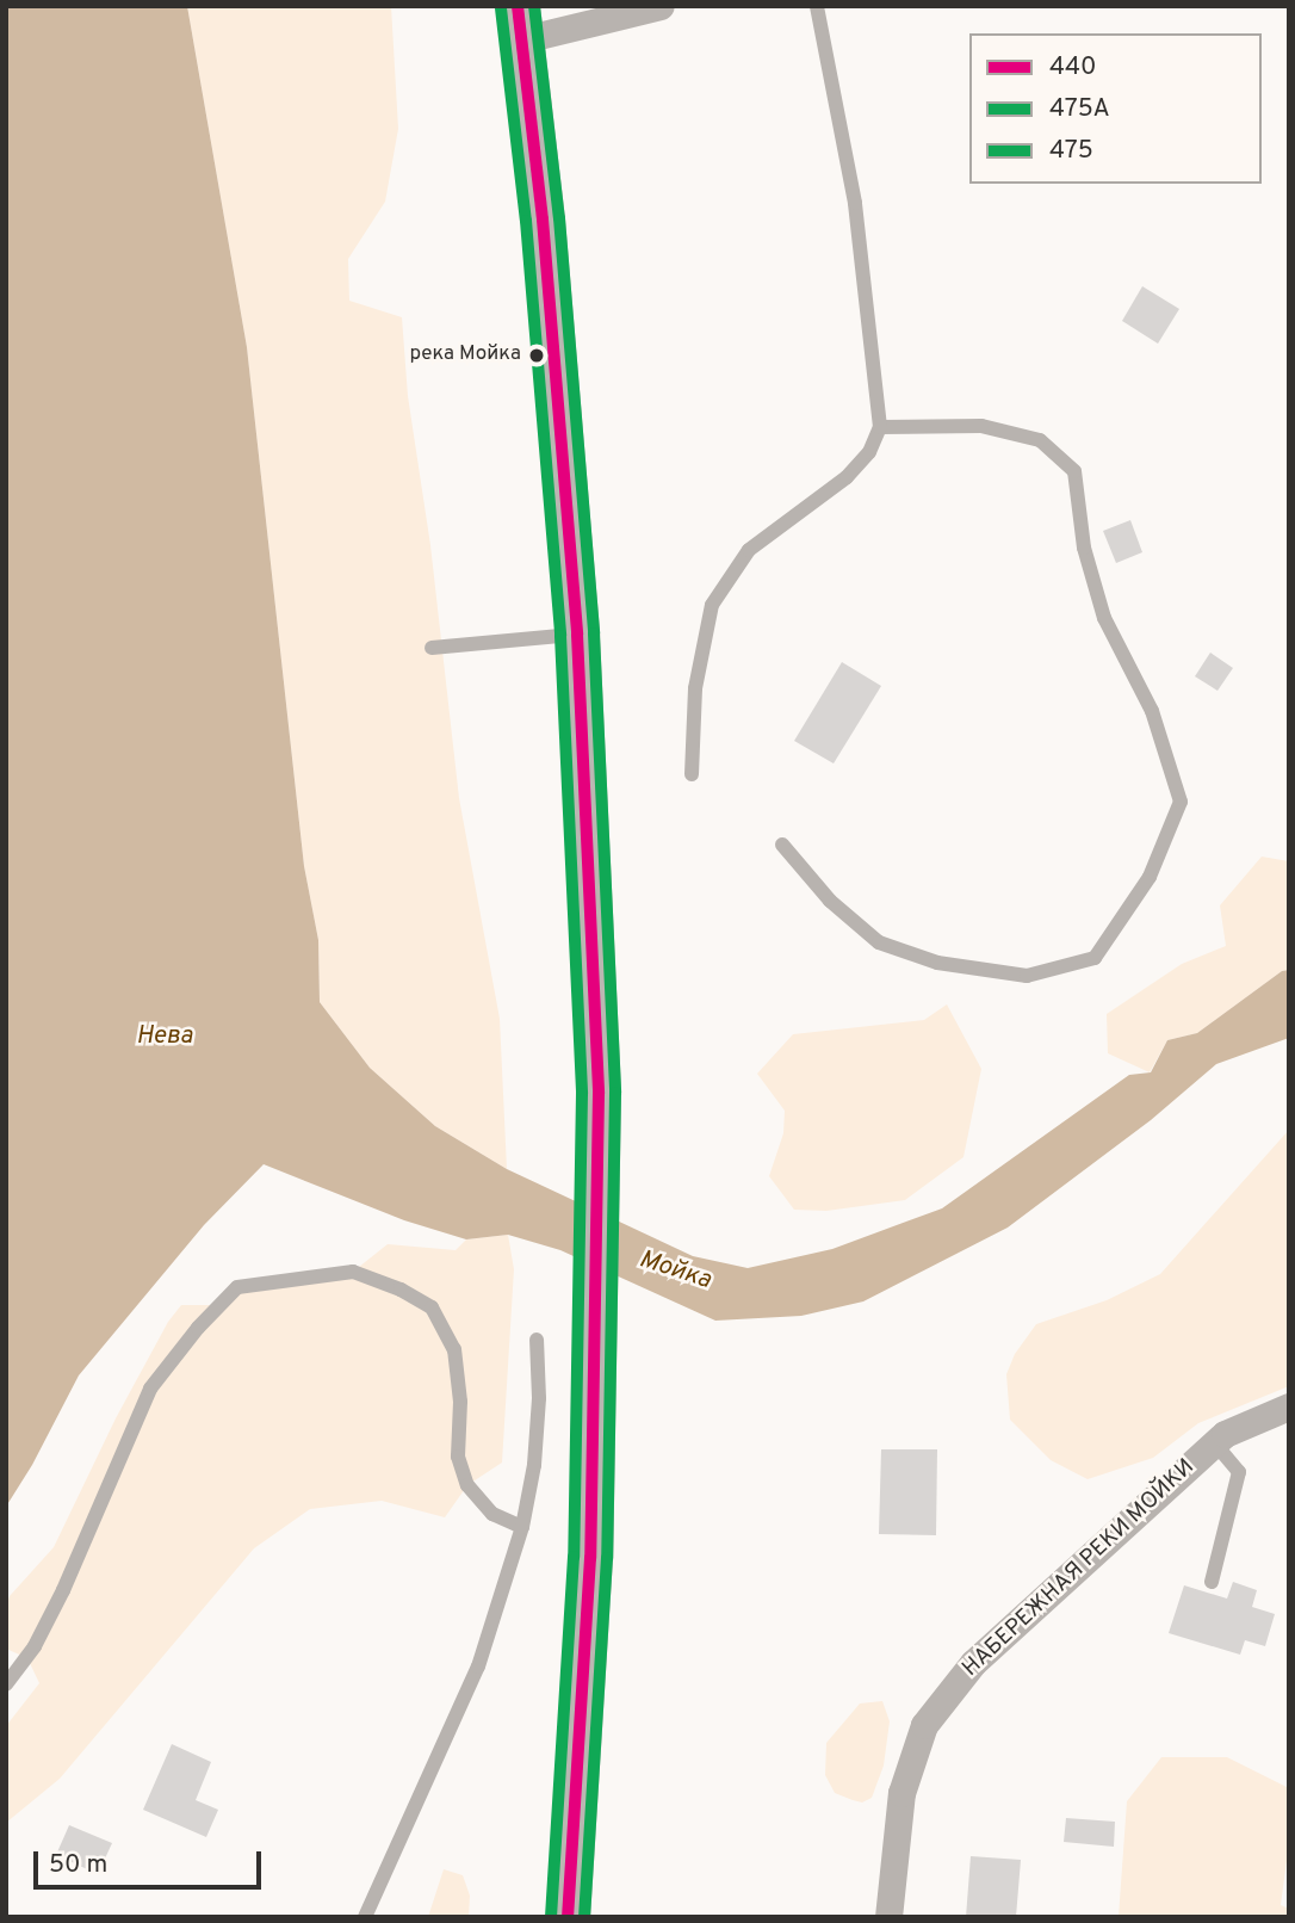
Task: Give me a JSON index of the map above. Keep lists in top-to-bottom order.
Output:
{
  "streets": {
    "street": ["НАБЕРЕЖНАЯ РЕКИ МОЙКИ"]
  },
  "water": ["Нева", "Мойка"],
  "places": ["река Мойка"],
  "lines": ["transit line 440", "transit line 475", "transit line 475А"],
  "legend": ["440", "475А", "475"],
  "scale_bar": "50 m"
}
